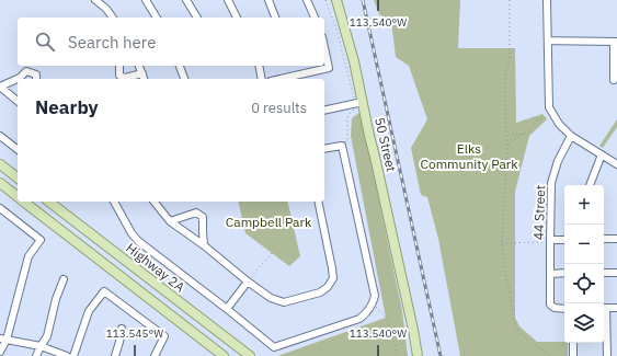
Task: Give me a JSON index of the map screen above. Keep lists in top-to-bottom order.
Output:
{
  "streets": {
    "main road": ["50 Street", "Highway 2A"],
    "street": ["44 Street"]
  },
  "parks": ["Elks Community Park", "Campbell Park"],
  "page": {
    "search": "Search here",
    "heading": ["Nearby", "0 results"],
    "map_buttons": ["+", "−"]
  },
  "coordinates": ["113.540°W", "113.545°W"]
}
